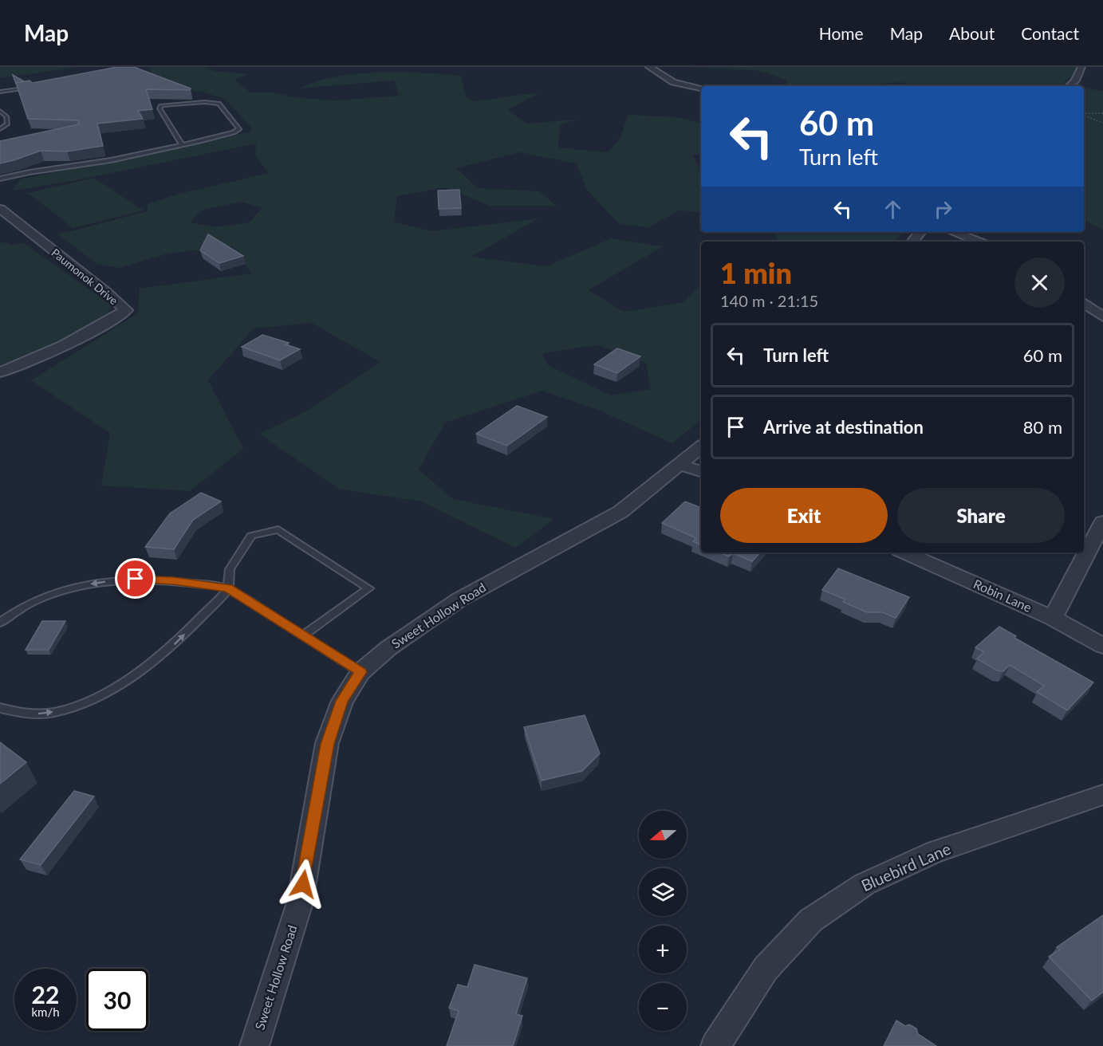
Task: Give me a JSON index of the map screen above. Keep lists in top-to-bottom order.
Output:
{
  "streets": {
    "street": [
      "Paumonok Drive",
      "Robin Lane",
      "Sweet Hollow Road",
      "Bluebird Lane"
    ]
  },
  "north": "left",
  "page": {
    "header": "Map",
    "nav": [
      "Home",
      "Map",
      "About",
      "Contact"
    ],
    "turn": ["60 m", "Turn left"],
    "heading": ["1 min", "140 m · 21:15"],
    "list": [
      {
        "name": "Turn left",
        "value": "60 m"
      },
      {
        "name": "Arrive at destination",
        "value": "80 m"
      }
    ],
    "buttons": ["Exit", "Share"],
    "map_buttons": ["+", "−"],
    "speed": "22 km/h",
    "limit": "30"
  }
}
